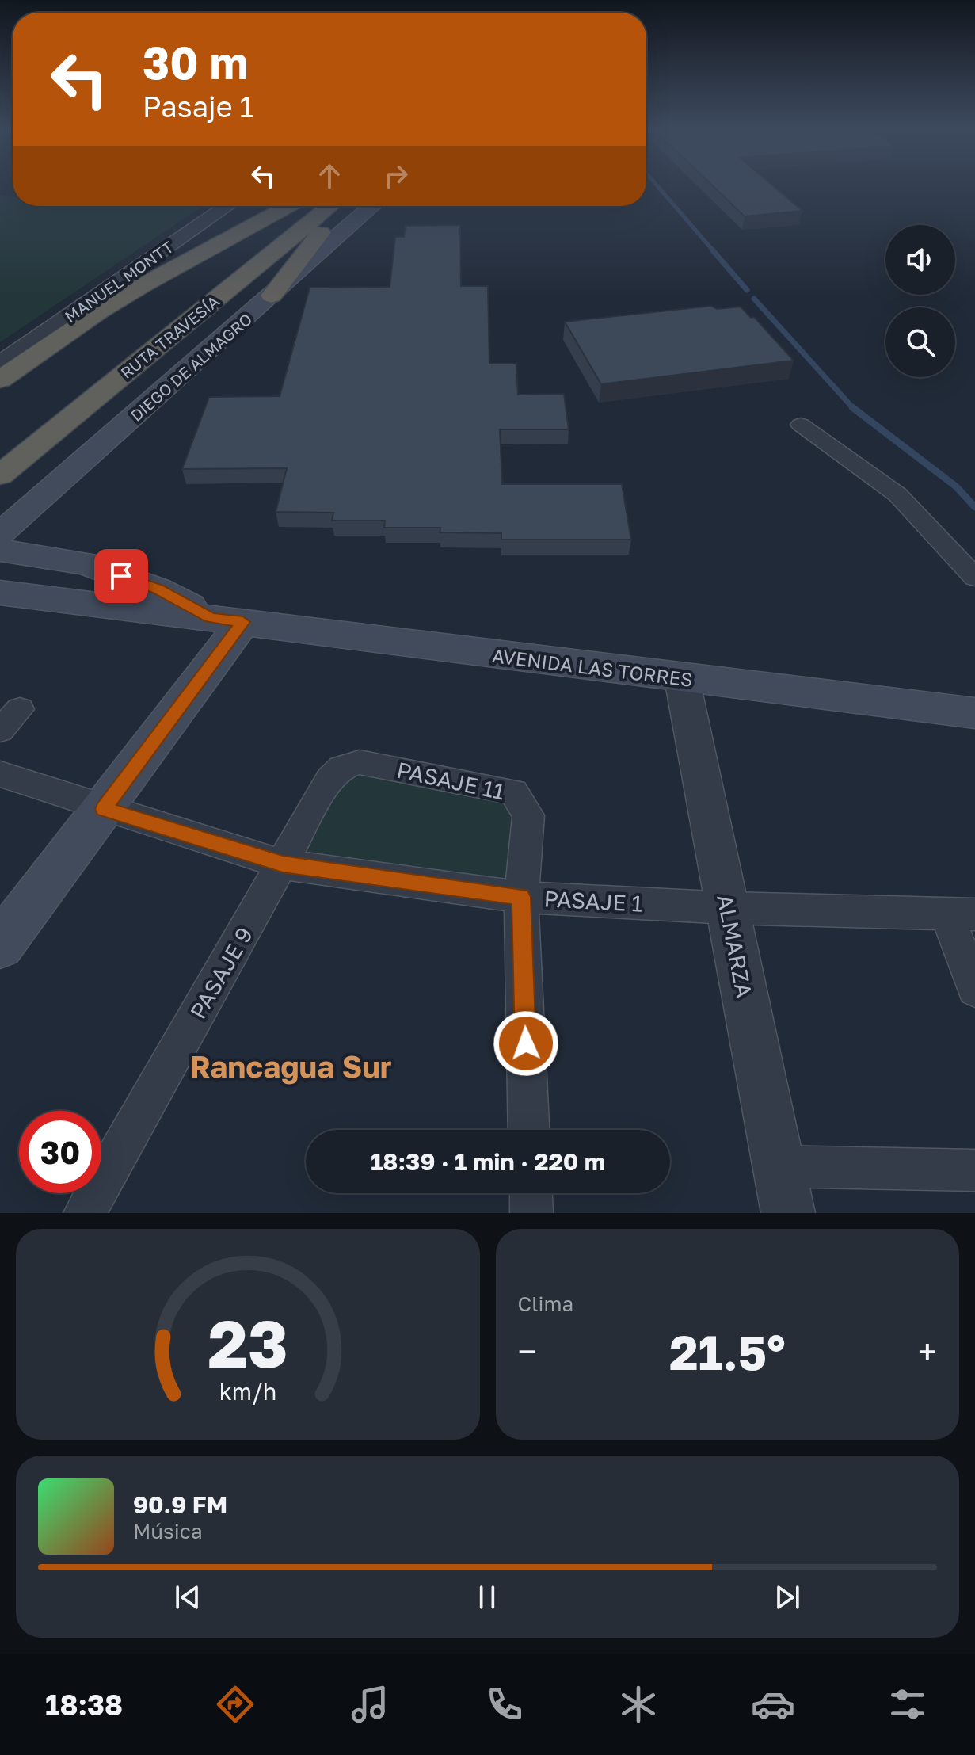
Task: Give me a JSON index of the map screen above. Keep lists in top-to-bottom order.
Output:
{
  "streets": {
    "highway": ["RUTA TRAVESÍA"],
    "main road": ["DIEGO DE ALMAGRO", "AVENIDA LAS TORRES"],
    "street": [
      "MANUEL MONTT",
      "PASAJE 11",
      "PASAJE 1",
      "ALMARZA",
      "PASAJE 9"
    ]
  },
  "crossings": [
    ["AVENIDA LAS TORRES", "ALMARZA"],
    ["PASAJE 11", "PASAJE 1"],
    ["PASAJE 11", "PASAJE 9"],
    ["PASAJE 1", "ALMARZA"],
    ["PASAJE 1", "PASAJE 9"]
  ],
  "districts": ["Rancagua Sur"],
  "page": {
    "turn": ["30 m", "Pasaje 1"],
    "limit": "30",
    "trip": "18:39 · 1 min · 220 m",
    "tile": "Clima",
    "heat": ["−", "21.5°", "+"],
    "song": ["90.9 FM", "Música"],
    "tabs": "18:38",
    "gauge": ["23", "km/h"]
  }
}
